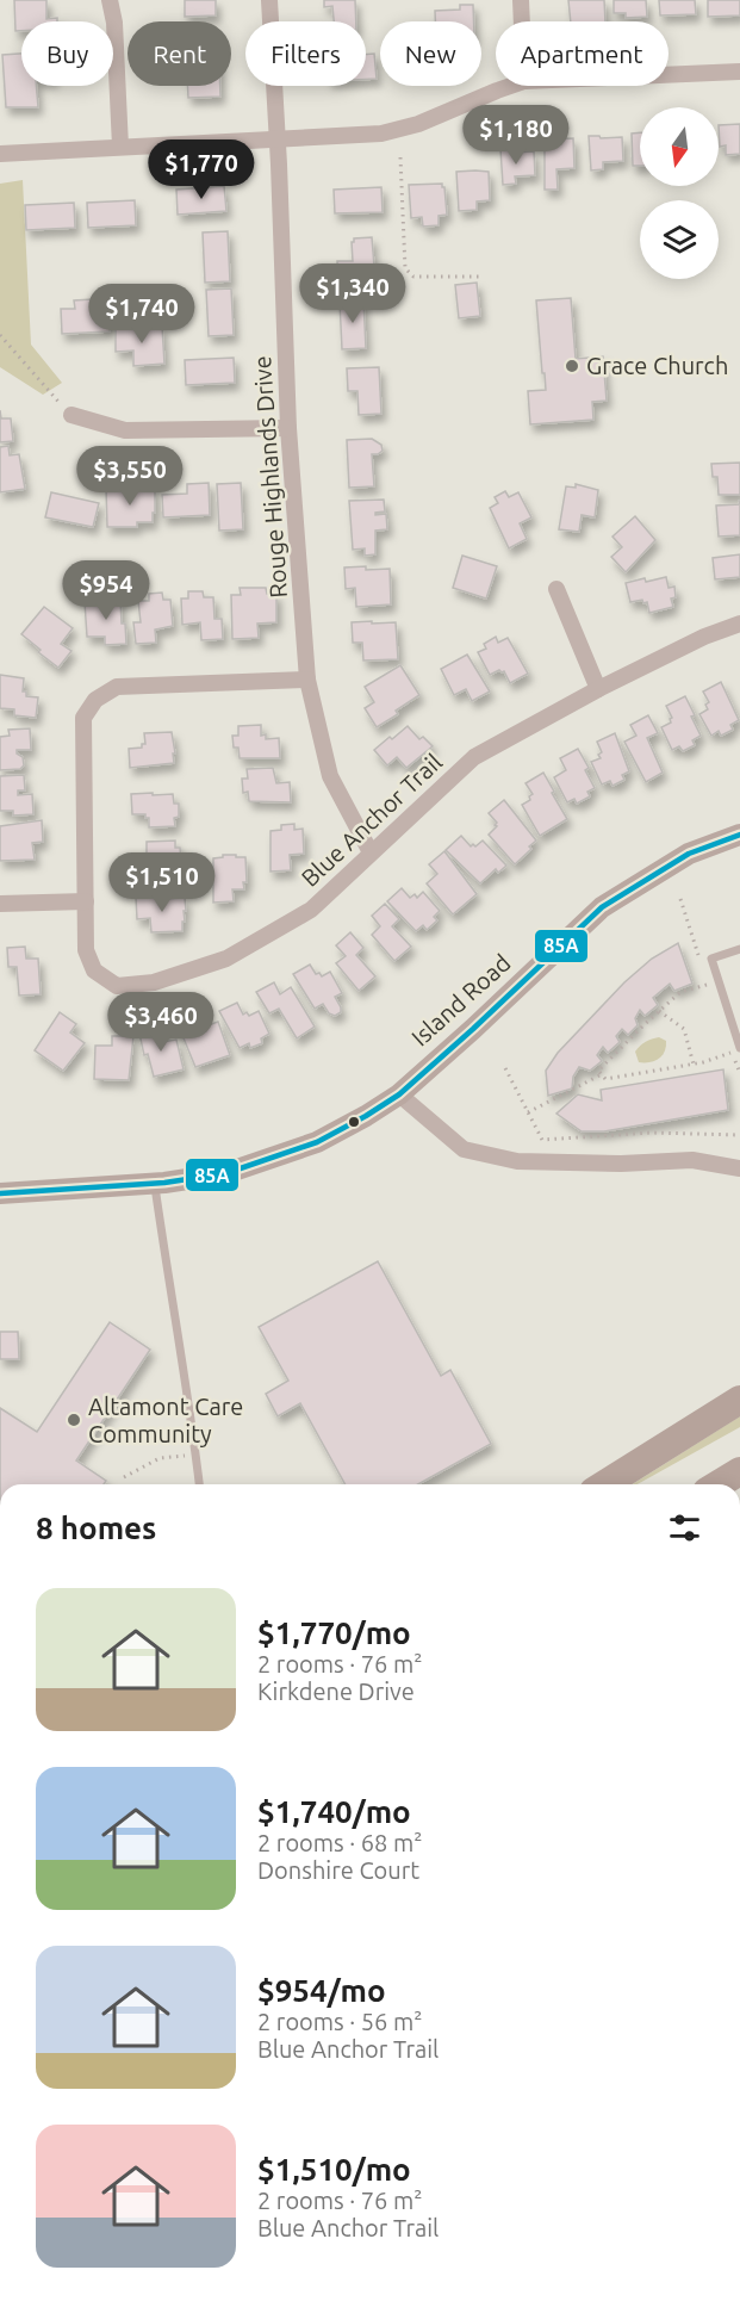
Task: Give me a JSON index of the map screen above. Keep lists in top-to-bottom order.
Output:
{
  "streets": {
    "street": ["Rouge Highlands Drive", "Blue Anchor Trail", "Island Road"]
  },
  "crossings": [
    ["Rouge Highlands Drive", "Blue Anchor Trail"]
  ],
  "places": ["Grace Church", "Altamont Care Community"],
  "lines": ["transit line 85A"],
  "north": "bottom",
  "page": {
    "chip": [
      "Buy",
      "Rent",
      "Filters",
      "New",
      "Apartment"
    ],
    "price": [
      "$1,180",
      "$1,770",
      "$1,340",
      "$1,740",
      "$3,550",
      "$954",
      "$1,510",
      "$3,460"
    ],
    "heading": "8 homes",
    "list": [
      {
        "name": "$1,770/mo",
        "note": "2 rooms · 76 m² · Kirkdene Drive"
      },
      {
        "name": "$1,740/mo",
        "note": "2 rooms · 68 m² · Donshire Court"
      },
      {
        "name": "$954/mo",
        "note": "2 rooms · 56 m² · Blue Anchor Trail"
      },
      {
        "name": "$1,510/mo",
        "note": "2 rooms · 76 m² · Blue Anchor Trail"
      }
    ]
  }
}
